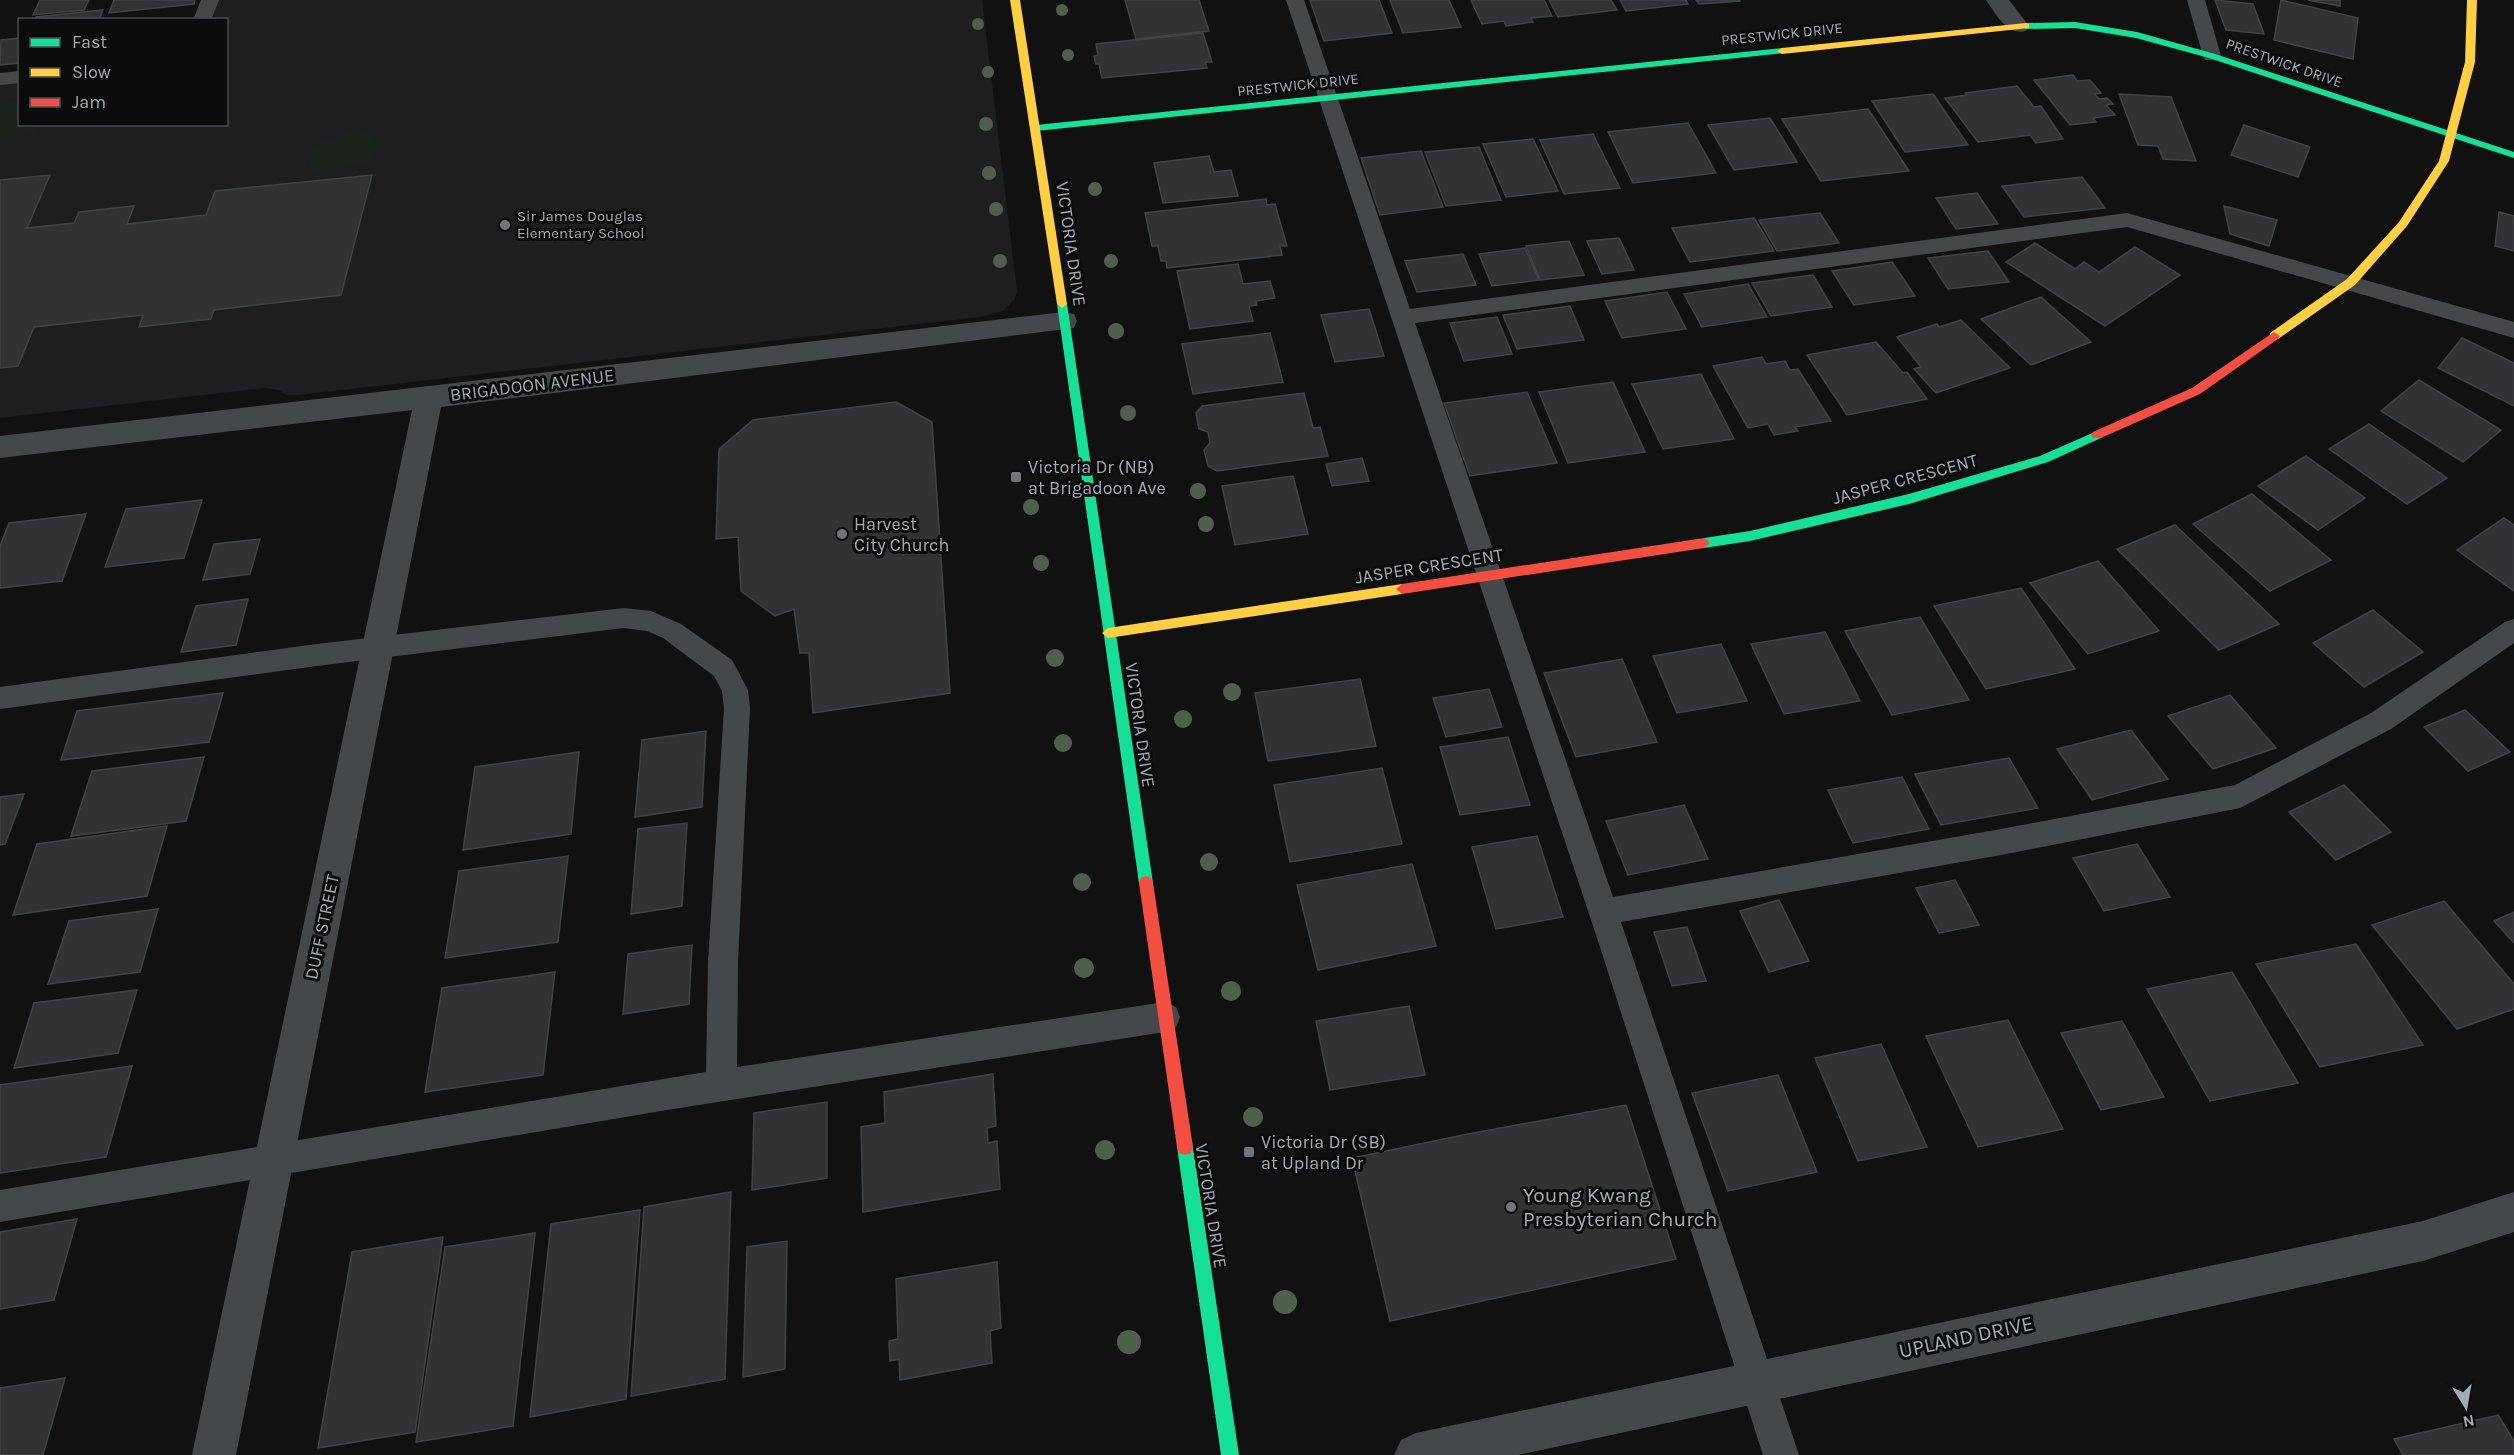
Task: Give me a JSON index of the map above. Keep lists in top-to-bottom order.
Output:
{
  "streets": {
    "street": [
      "PRESTWICK DRIVE",
      "VICTORIA DRIVE",
      "BRIGADOON AVENUE",
      "JASPER CRESCENT",
      "DUFF STREET",
      "UPLAND DRIVE"
    ]
  },
  "crossings": [
    ["PRESTWICK DRIVE", "VICTORIA DRIVE"],
    ["PRESTWICK DRIVE", "JASPER CRESCENT"],
    ["VICTORIA DRIVE", "BRIGADOON AVENUE"],
    ["VICTORIA DRIVE", "JASPER CRESCENT"],
    ["BRIGADOON AVENUE", "DUFF STREET"]
  ],
  "places": {
    "other": ["Sir James Douglas Elementary School", "Harvest City Church", "Young Kwang Presbyterian Church"],
    "transit": ["Victoria Dr (NB) at Brigadoon Ave", "Victoria Dr (SB) at Upland Dr"]
  },
  "legend": ["Fast", "Slow", "Jam"],
  "north": "bottom"
}
